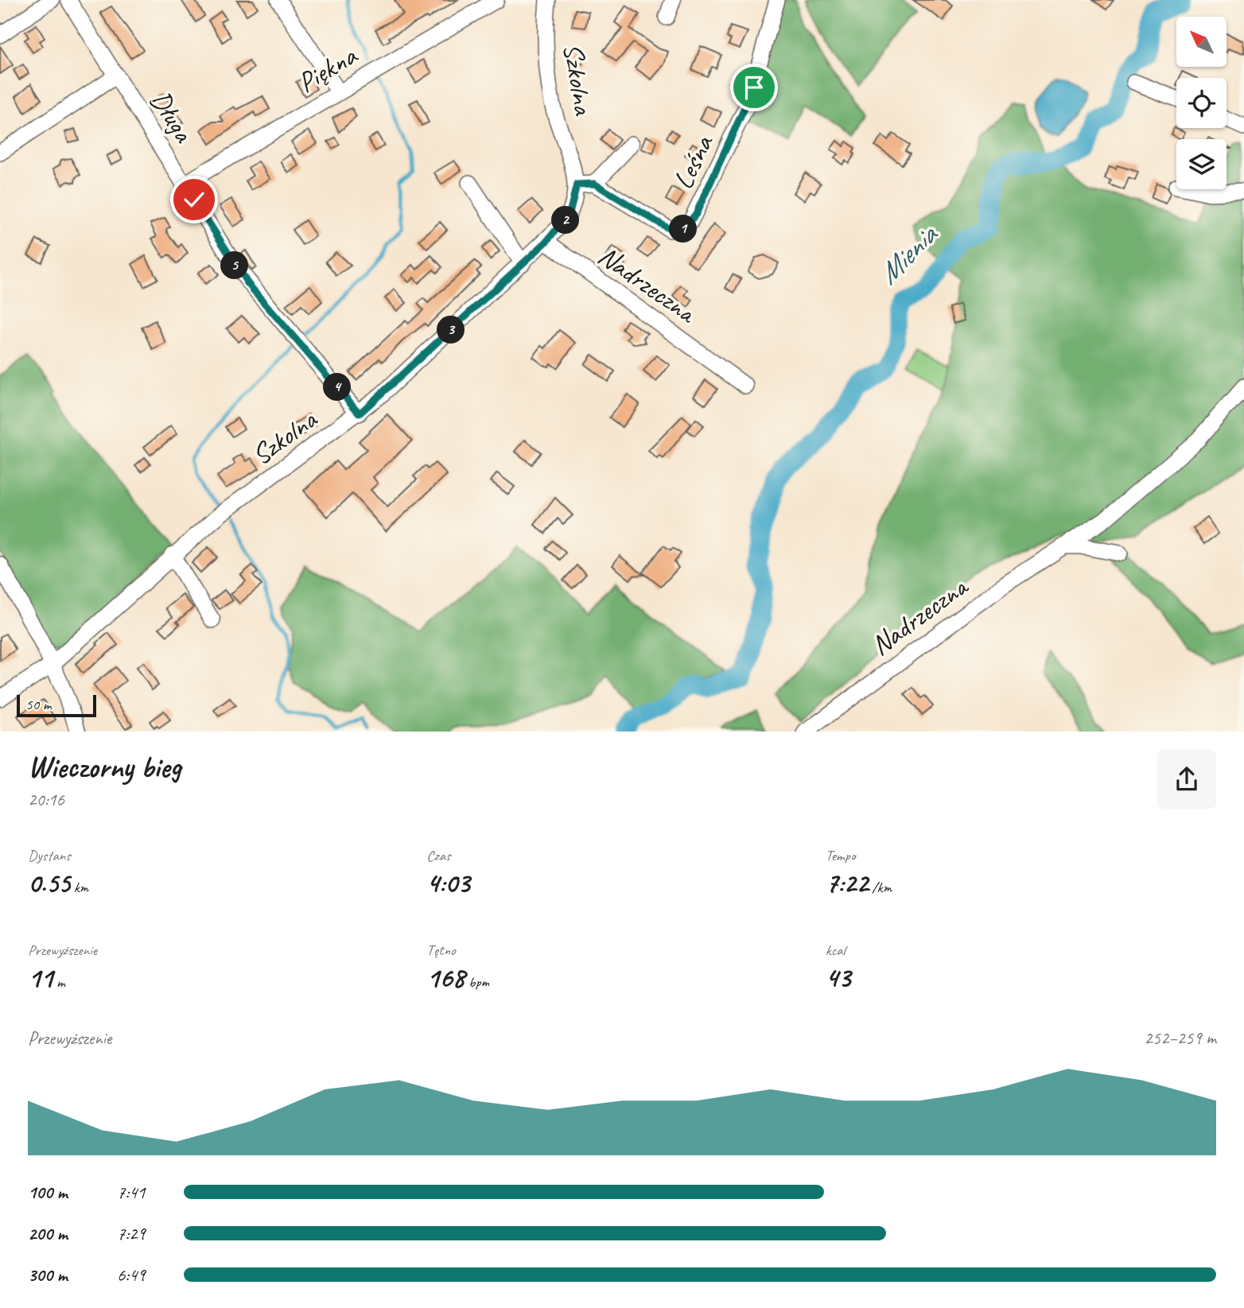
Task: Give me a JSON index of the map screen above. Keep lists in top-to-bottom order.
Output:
{
  "streets": {
    "street": [
      "Piękna",
      "Szkolna",
      "Długa",
      "Leśna",
      "Nadrzeczna"
    ]
  },
  "crossings": [
    ["Piękna", "Długa"],
    ["Szkolna", "Długa"],
    ["Szkolna", "Nadrzeczna"]
  ],
  "water": ["Mienia"],
  "scale_bar": "50 m",
  "north": "top left",
  "page": {
    "pins": [
      "2",
      "1",
      "5",
      "3",
      "4"
    ],
    "scale": "50 m",
    "heading": ["Wieczorny bieg", "20:16"],
    "stats": [
      ["Dystans", "0.55 km"],
      ["Czas", "4:03"],
      ["Tempo", "7:22 /km"],
      ["Przewyższenie", "11 m"],
      ["Tętno", "168 bpm"],
      ["kcal", "43"]
    ],
    "chart": ["Przewyższenie", "252–259 m"],
    "list": [
      {
        "name": "100 m",
        "note": "7:41"
      },
      {
        "name": "200 m",
        "note": "7:29"
      },
      {
        "name": "300 m",
        "note": "6:49"
      }
    ]
  }
}
